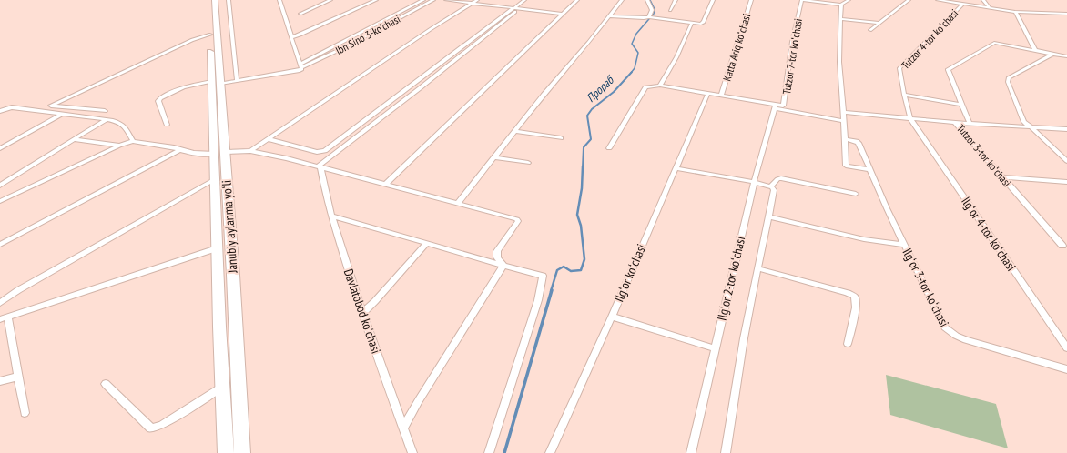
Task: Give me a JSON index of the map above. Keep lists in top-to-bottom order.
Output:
{
  "streets": {
    "highway": ["Janubiy aylanma yoʻli"],
    "street": [
      "Ibn Sino 3-koʼchasi",
      "Tutzor 4-tor koʻchasi",
      "Katta Ariq koʻchasi",
      "Tutzor 7-tor koʻchasi",
      "Tutzor 3-tor koʻchasi",
      "Ilgʻor 4-tor koʻchasi",
      "Ilgʻor koʻchasi",
      "Ilgʻor 2-tor koʻchasi",
      "Ilgʻor 3-tor koʻchasi",
      "Davlatobod koʻchasi"
    ]
  },
  "crossings": [
    ["Tutzor 4-tor koʻchasi", "Ilgʻor 4-tor koʻchasi"],
    ["Tutzor 7-tor koʻchasi", "Ilgʻor 2-tor koʻchasi"]
  ],
  "water": ["Прораб"]
}
